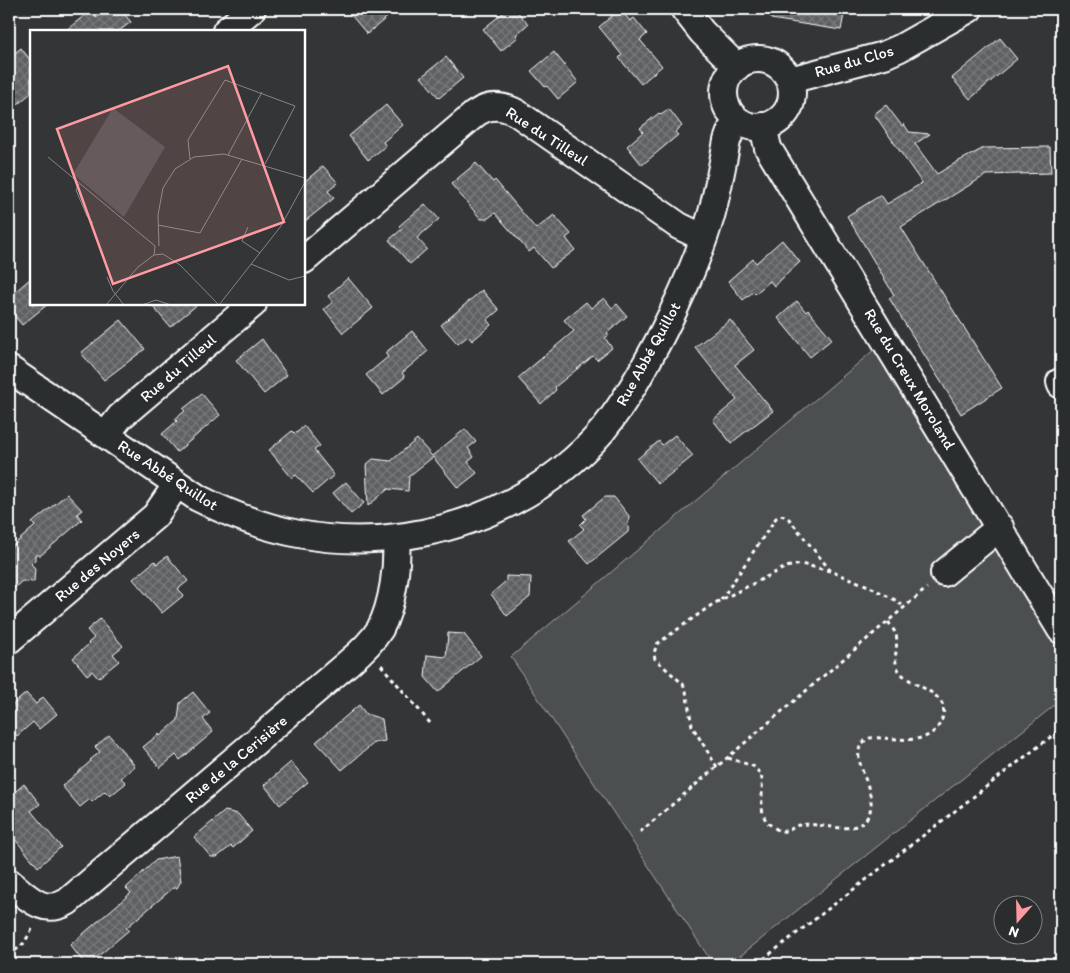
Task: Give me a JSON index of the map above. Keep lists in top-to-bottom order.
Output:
{
  "streets": {
    "street": [
      "Rue du Clos",
      "Rue du Tilleul",
      "Rue Abbé Quillot",
      "Rue du Creux Moroland",
      "Rue des Noyers",
      "Rue de la Cerisière"
    ]
  },
  "crossings": [
    ["Rue du Clos", "Rue Abbé Quillot"],
    ["Rue du Clos", "Rue du Creux Moroland"],
    ["Rue du Tilleul", "Rue Abbé Quillot"],
    ["Rue Abbé Quillot", "Rue du Creux Moroland"],
    ["Rue Abbé Quillot", "Rue des Noyers"],
    ["Rue Abbé Quillot", "Rue de la Cerisière"]
  ],
  "north": "bottom"
}
